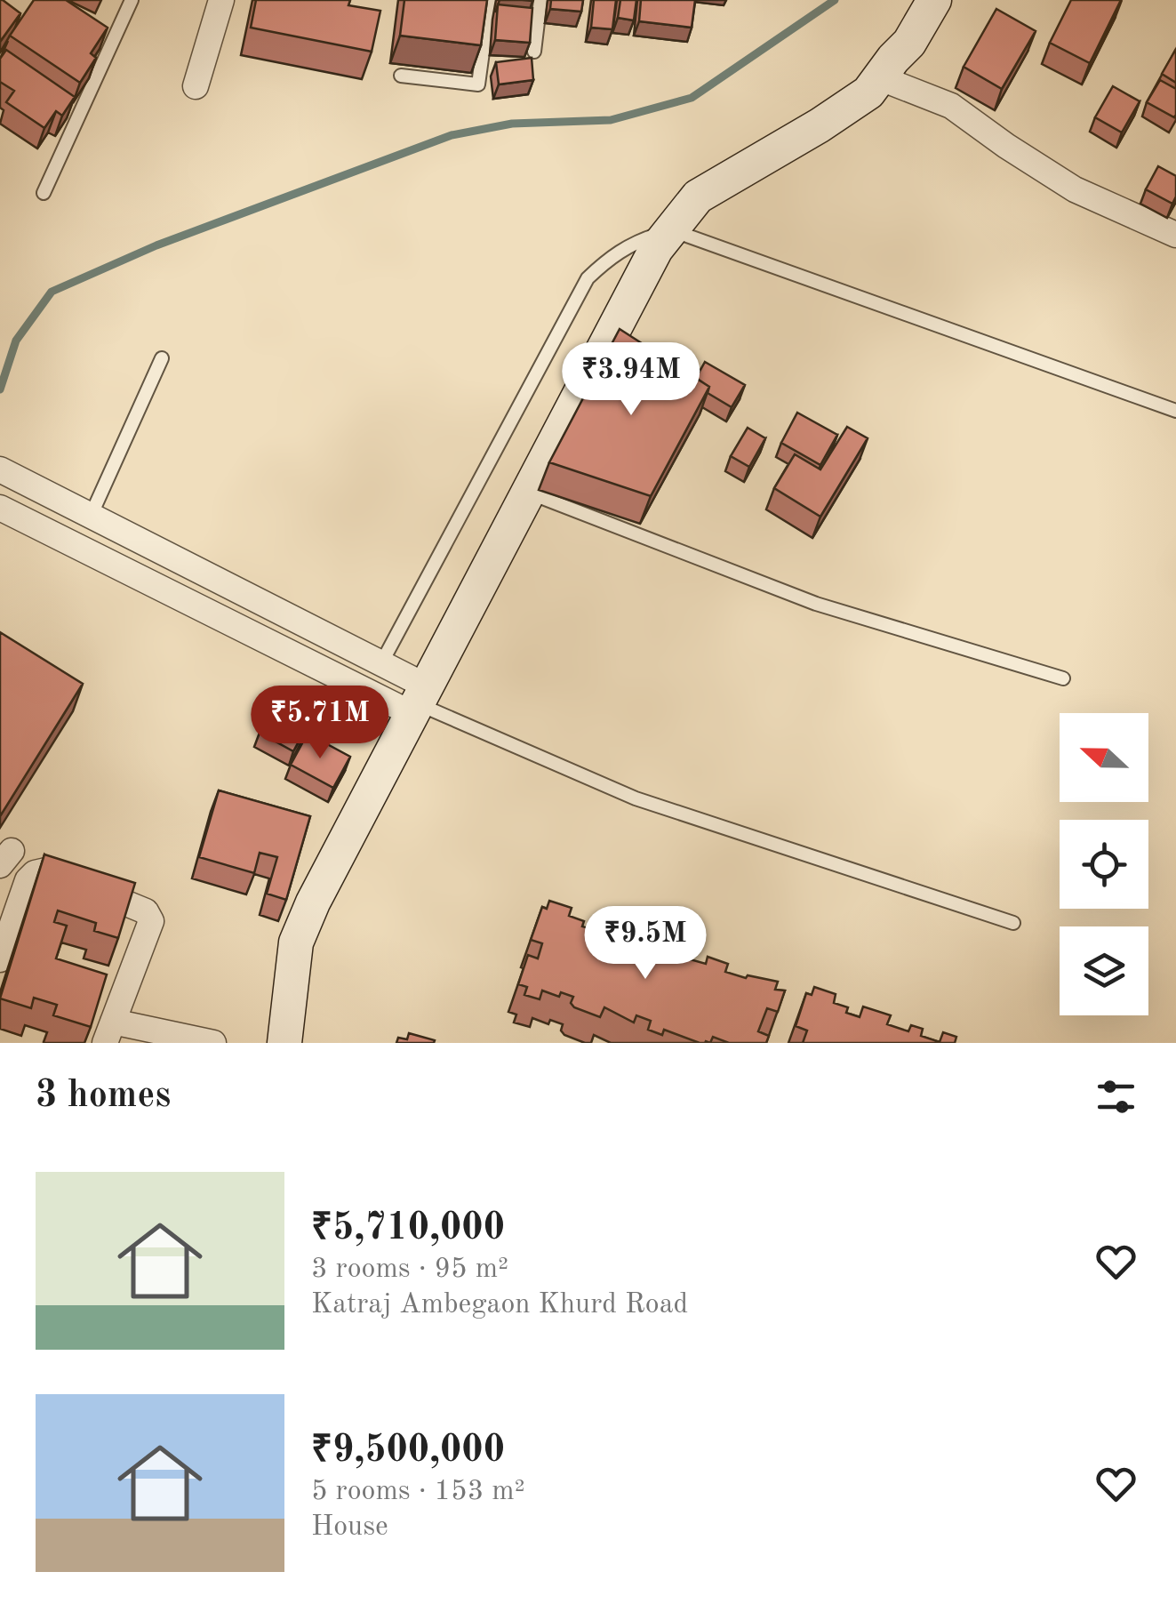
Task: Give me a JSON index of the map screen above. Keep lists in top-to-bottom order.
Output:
{
  "north": "left",
  "page": {
    "price": ["₹3.94M", "₹5.71M", "₹9.5M"],
    "heading": "3 homes",
    "list": [
      {
        "name": "₹5,710,000",
        "note": "3 rooms · 95 m² · Katraj Ambegaon Khurd Road"
      },
      {
        "name": "₹9,500,000",
        "note": "5 rooms · 153 m² · House"
      }
    ]
  }
}
